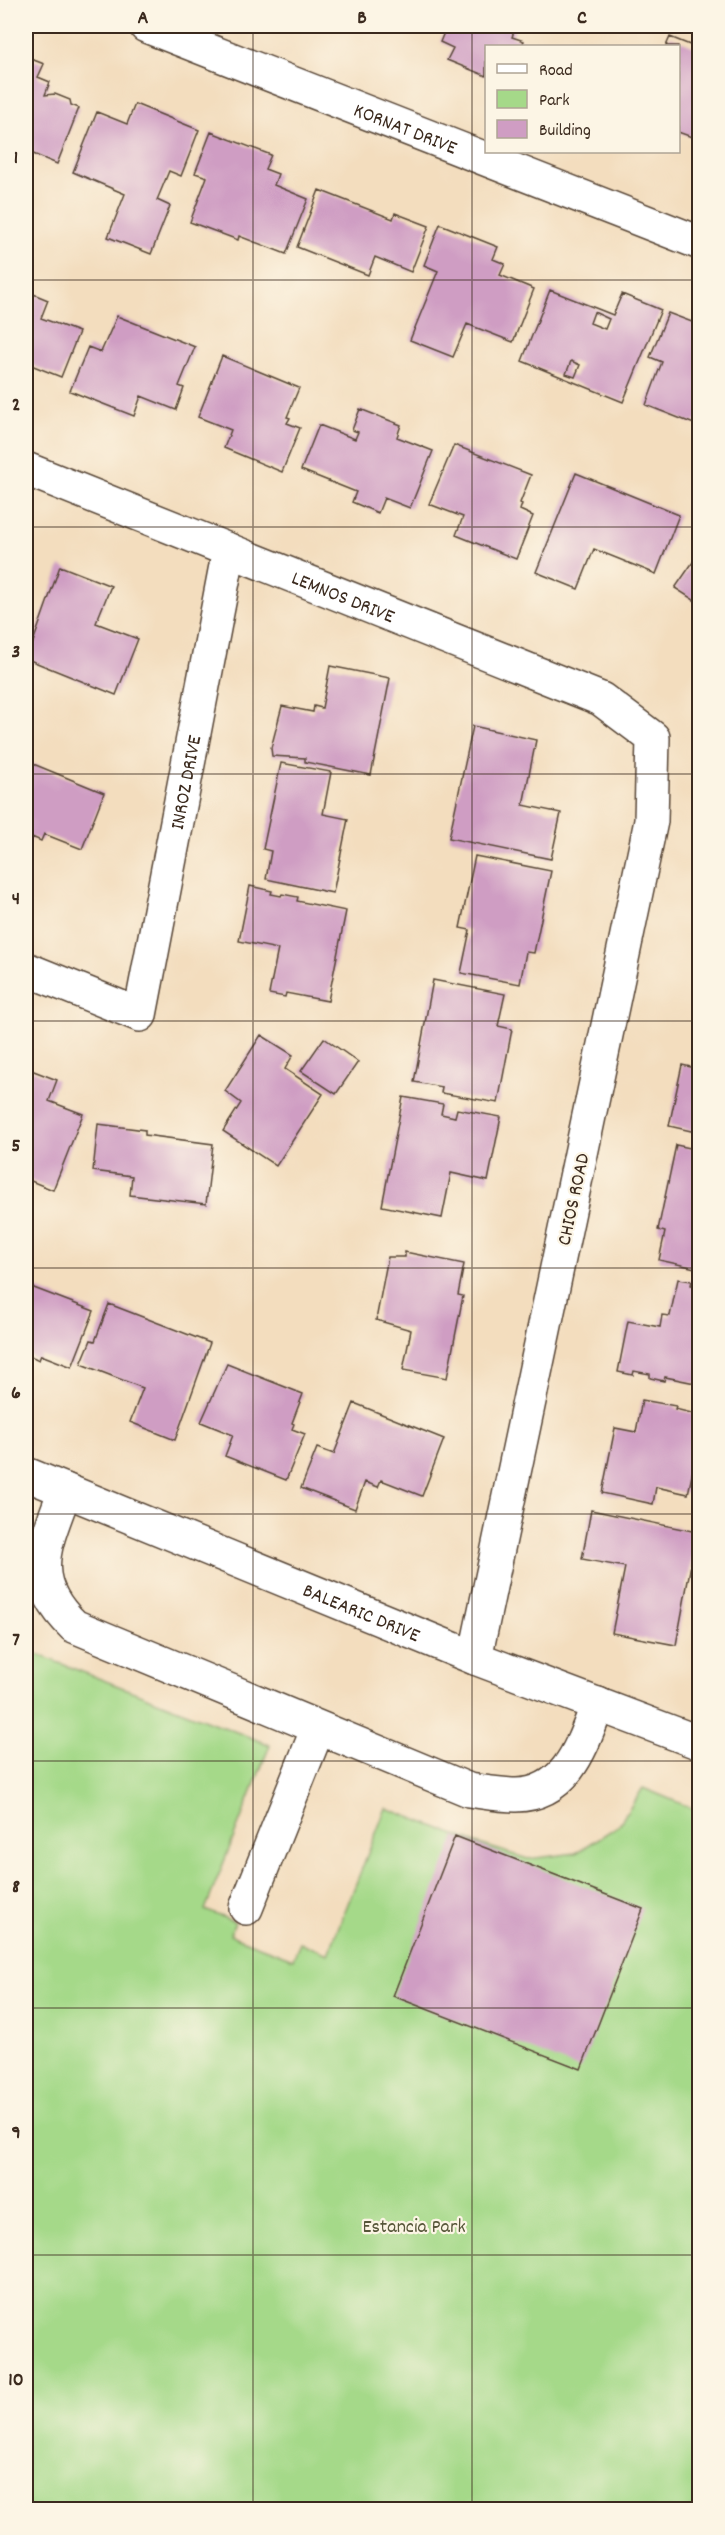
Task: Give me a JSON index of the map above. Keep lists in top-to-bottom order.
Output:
{
  "streets": {
    "street": [
      "KORNAT DRIVE",
      "LEMNOS DRIVE",
      "INROZ DRIVE",
      "CHIOS ROAD",
      "BALEARIC DRIVE"
    ]
  },
  "crossings": [
    ["LEMNOS DRIVE", "INROZ DRIVE"],
    ["LEMNOS DRIVE", "CHIOS ROAD"],
    ["CHIOS ROAD", "BALEARIC DRIVE"]
  ],
  "parks": ["Estancia Park"],
  "legend": ["Road", "Park", "Building"],
  "grid": {
    "columns": ["A", "B", "C"],
    "rows": [
      "1",
      "2",
      "3",
      "4",
      "5",
      "6",
      "7",
      "8",
      "9",
      "10"
    ]
  }
}
